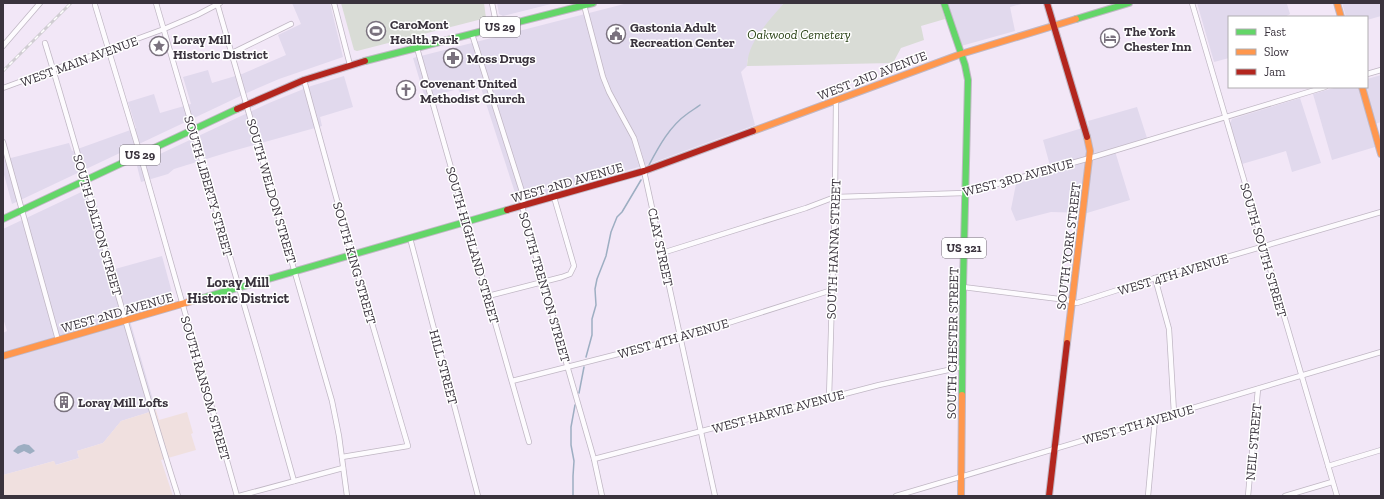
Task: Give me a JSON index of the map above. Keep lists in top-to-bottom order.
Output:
{
  "streets": {
    "main road": [
      "US 29",
      "WEST 2ND AVENUE",
      "SOUTH YORK STREET",
      "US 321",
      "SOUTH CHESTER STREET"
    ],
    "street": [
      "WEST MAIN AVENUE",
      "WEST 3RD AVENUE",
      "SOUTH LIBERTY STREET",
      "SOUTH WELDON STREET",
      "SOUTH DALTON STREET",
      "SOUTH HIGHLAND STREET",
      "CLAY STREET",
      "SOUTH HANNA STREET",
      "SOUTH SOUTH STREET",
      "SOUTH KING STREET",
      "WEST 4TH AVENUE",
      "SOUTH TRENTON STREET",
      "HILL STREET",
      "SOUTH RANSOM STREET",
      "WEST HARVIE AVENUE",
      "WEST 5TH AVENUE",
      "NEIL STREET"
    ]
  },
  "crossings": [
    ["US 29", "SOUTH LIBERTY STREET"],
    ["US 29", "SOUTH WELDON STREET"],
    ["US 29", "SOUTH DALTON STREET"],
    ["US 29", "SOUTH HIGHLAND STREET"],
    ["US 29", "CLAY STREET"],
    ["US 29", "SOUTH KING STREET"],
    ["US 29", "SOUTH TRENTON STREET"],
    ["US 29", "SOUTH RANSOM STREET"],
    ["WEST MAIN AVENUE", "SOUTH LIBERTY STREET"],
    ["WEST MAIN AVENUE", "SOUTH WELDON STREET"],
    ["WEST MAIN AVENUE", "SOUTH DALTON STREET"],
    ["WEST MAIN AVENUE", "SOUTH RANSOM STREET"],
    ["WEST 2ND AVENUE", "SOUTH LIBERTY STREET"],
    ["WEST 2ND AVENUE", "SOUTH WELDON STREET"],
    ["WEST 2ND AVENUE", "SOUTH DALTON STREET"],
    ["WEST 2ND AVENUE", "SOUTH HIGHLAND STREET"],
    ["WEST 2ND AVENUE", "SOUTH YORK STREET"],
    ["WEST 2ND AVENUE", "CLAY STREET"],
    ["WEST 2ND AVENUE", "SOUTH HANNA STREET"],
    ["WEST 2ND AVENUE", "SOUTH KING STREET"],
    ["WEST 2ND AVENUE", "SOUTH TRENTON STREET"],
    ["WEST 2ND AVENUE", "SOUTH CHESTER STREET"],
    ["WEST 2ND AVENUE", "HILL STREET"],
    ["WEST 2ND AVENUE", "SOUTH RANSOM STREET"],
    ["WEST 3RD AVENUE", "SOUTH YORK STREET"],
    ["WEST 3RD AVENUE", "CLAY STREET"],
    ["WEST 3RD AVENUE", "SOUTH HANNA STREET"],
    ["WEST 3RD AVENUE", "SOUTH SOUTH STREET"],
    ["WEST 3RD AVENUE", "SOUTH CHESTER STREET"],
    ["SOUTH WELDON STREET", "SOUTH KING STREET"],
    ["SOUTH HIGHLAND STREET", "WEST 4TH AVENUE"],
    ["SOUTH YORK STREET", "WEST 4TH AVENUE"],
    ["SOUTH YORK STREET", "WEST 5TH AVENUE"],
    ["CLAY STREET", "WEST 4TH AVENUE"],
    ["CLAY STREET", "WEST HARVIE AVENUE"],
    ["SOUTH HANNA STREET", "WEST 4TH AVENUE"],
    ["SOUTH HANNA STREET", "WEST HARVIE AVENUE"],
    ["SOUTH SOUTH STREET", "WEST 4TH AVENUE"],
    ["SOUTH SOUTH STREET", "WEST 5TH AVENUE"],
    ["WEST 4TH AVENUE", "SOUTH TRENTON STREET"],
    ["WEST 4TH AVENUE", "SOUTH CHESTER STREET"],
    ["SOUTH TRENTON STREET", "WEST HARVIE AVENUE"],
    ["SOUTH CHESTER STREET", "WEST HARVIE AVENUE"],
    ["SOUTH CHESTER STREET", "WEST 5TH AVENUE"],
    ["WEST 5TH AVENUE", "NEIL STREET"]
  ],
  "districts": ["Loray Mill Historic District"],
  "parks": ["Oakwood Cemetery"],
  "places": {
    "sports": ["CaroMont Health Park"],
    "public building": ["Gastonia Adult Recreation Center"],
    "hotel": ["The York Chester Inn"],
    "place": ["Loray Mill Historic District"],
    "pharmacy": ["Moss Drugs"],
    "church": ["Covenant United Methodist Church"],
    "building": ["Loray Mill Lofts"]
  },
  "legend": ["Fast", "Slow", "Jam"]
}
